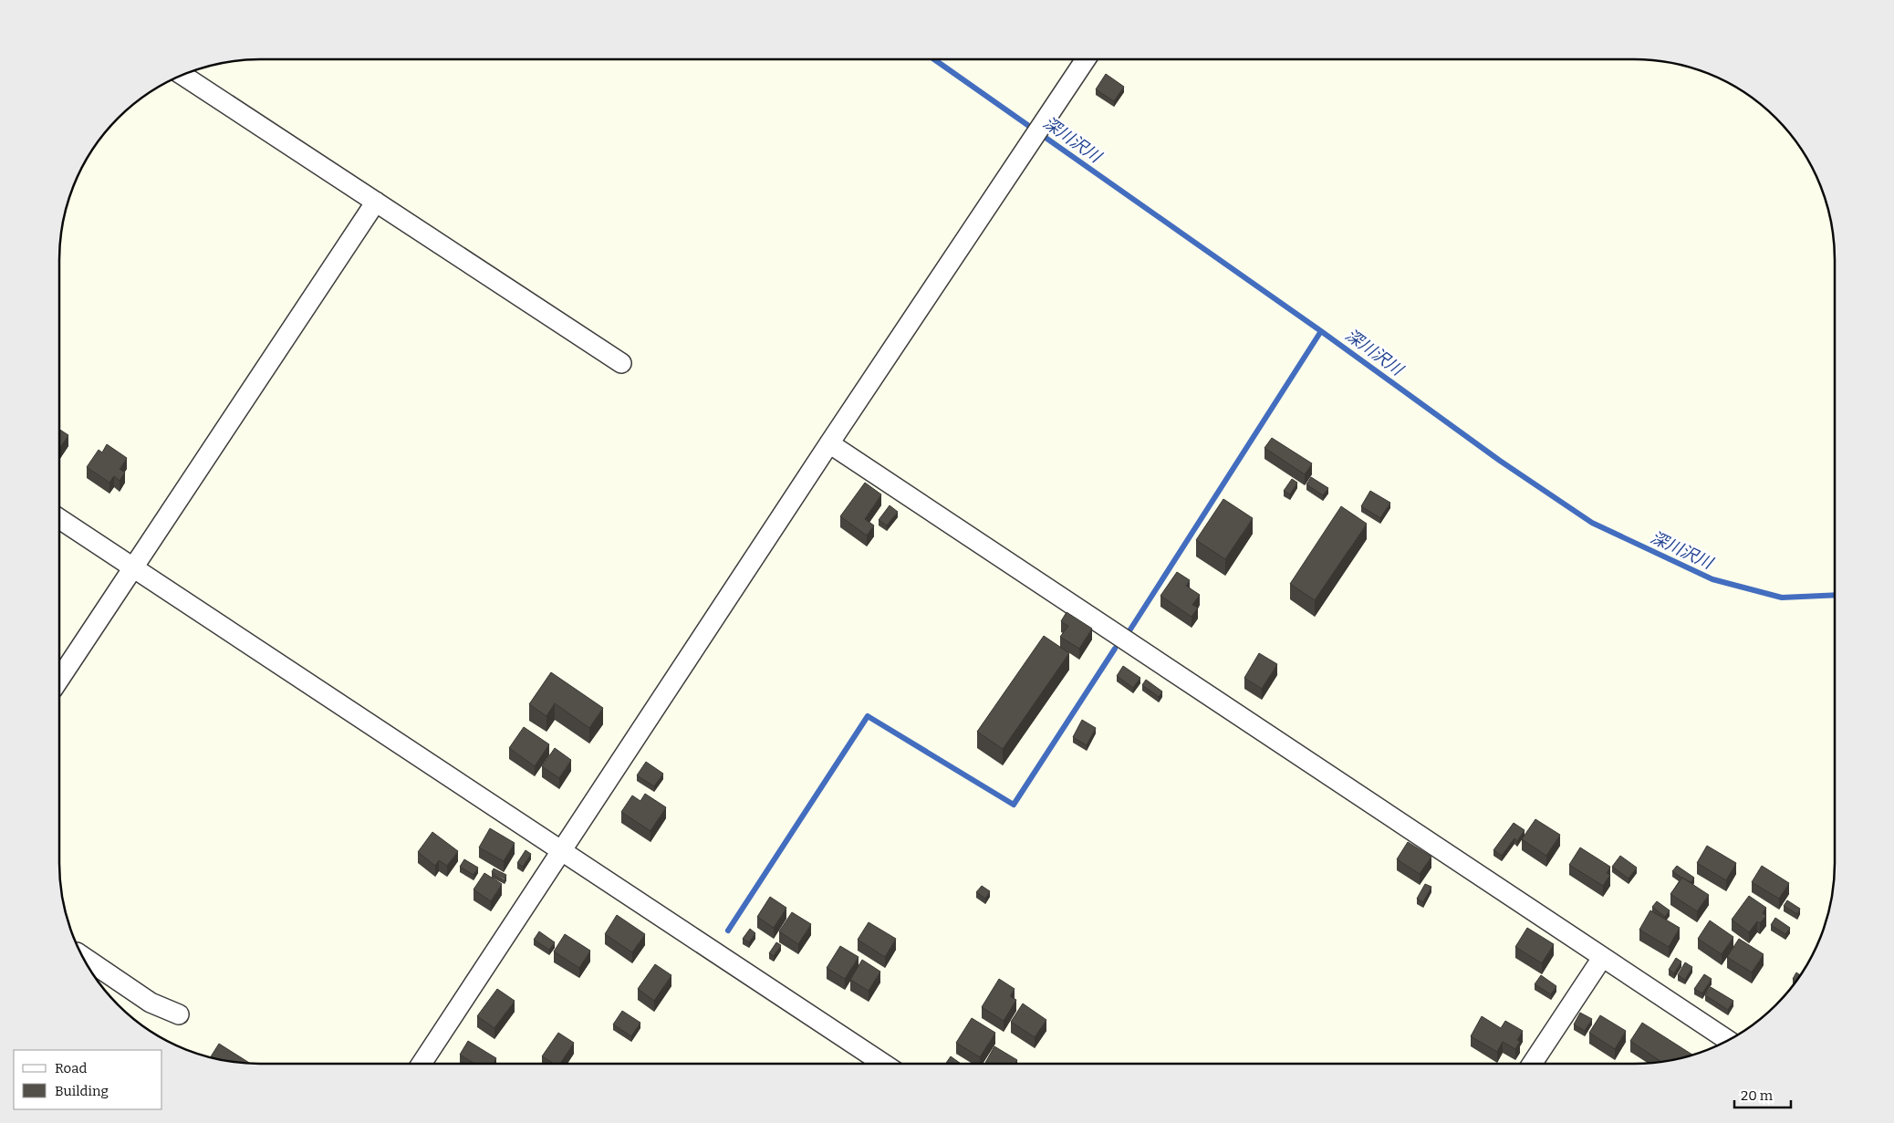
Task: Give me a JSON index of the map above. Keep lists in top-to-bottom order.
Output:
{
  "water": ["深川沢川"],
  "legend": ["Road", "Building"],
  "scale_bar": "20 m"
}
